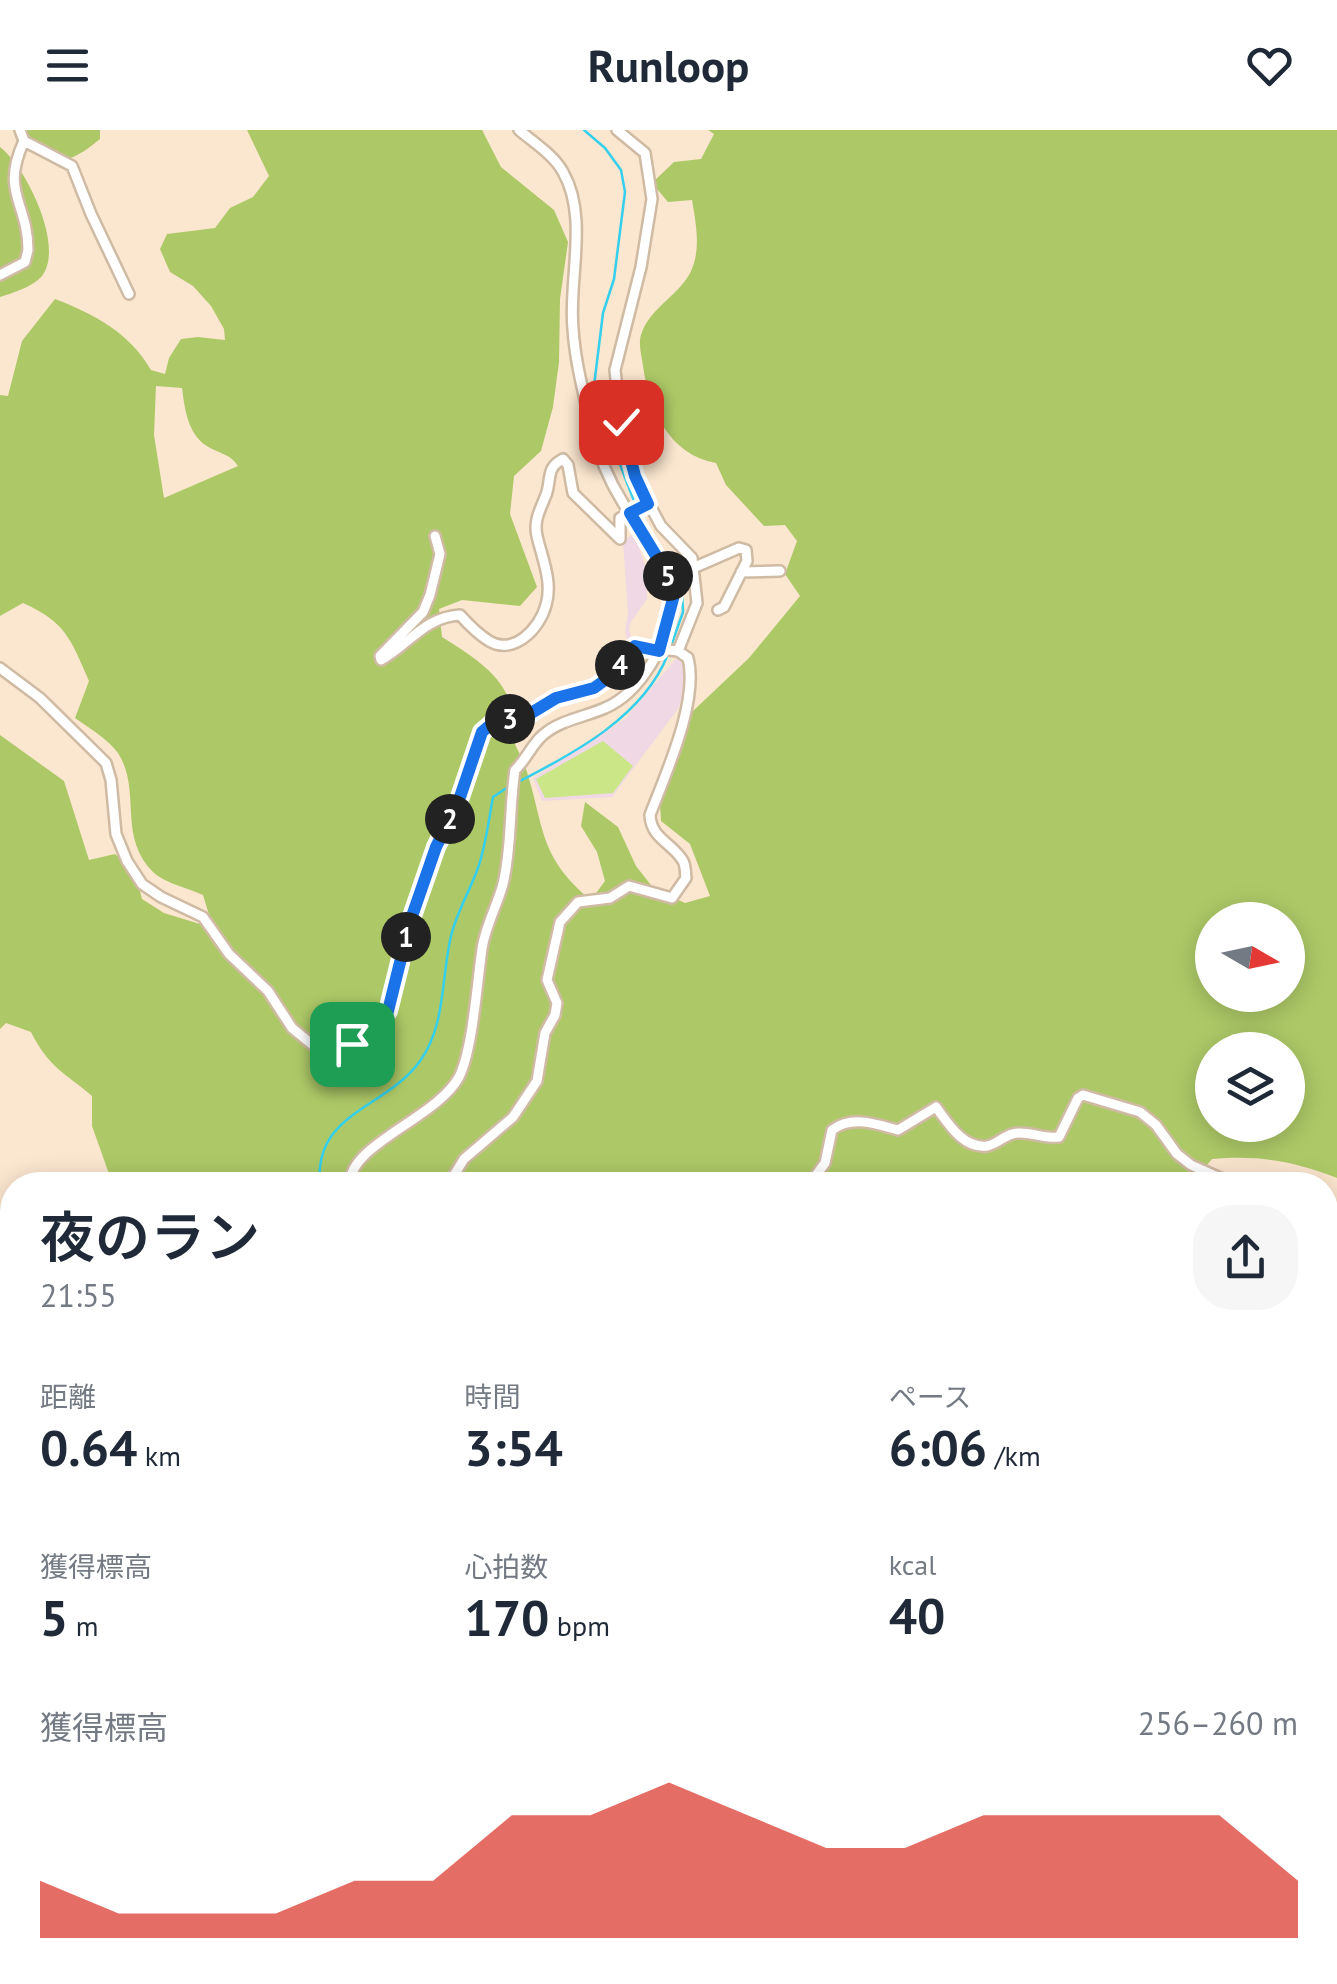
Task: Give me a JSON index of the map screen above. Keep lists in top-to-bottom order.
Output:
{
  "north": "right",
  "page": {
    "header": "Runloop",
    "pins": [
      "5",
      "4",
      "3",
      "2",
      "1"
    ],
    "heading": ["夜のラン", "21:55"],
    "stats": [
      ["距離", "0.64 km"],
      ["時間", "3:54"],
      ["ペース", "6:06 /km"],
      ["獲得標高", "5 m"],
      ["心拍数", "170 bpm"],
      ["kcal", "40"]
    ],
    "chart": ["獲得標高", "256–260 m"]
  }
}
